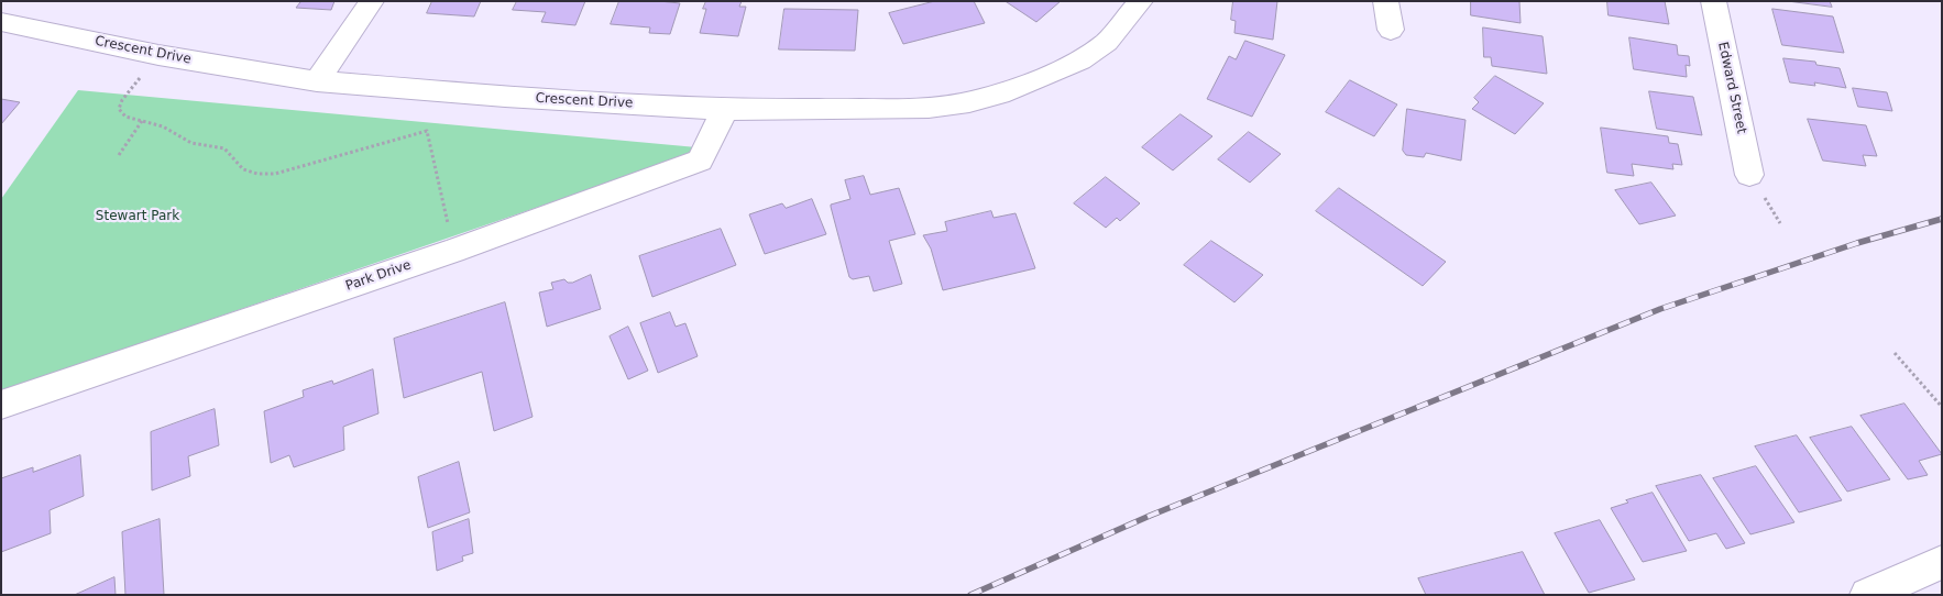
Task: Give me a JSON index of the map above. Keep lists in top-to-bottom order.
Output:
{
  "streets": {
    "street": ["Crescent Drive", "Edward Street", "Park Drive"]
  },
  "crossings": [
    ["Crescent Drive", "Park Drive"]
  ],
  "parks": ["Stewart Park"]
}
